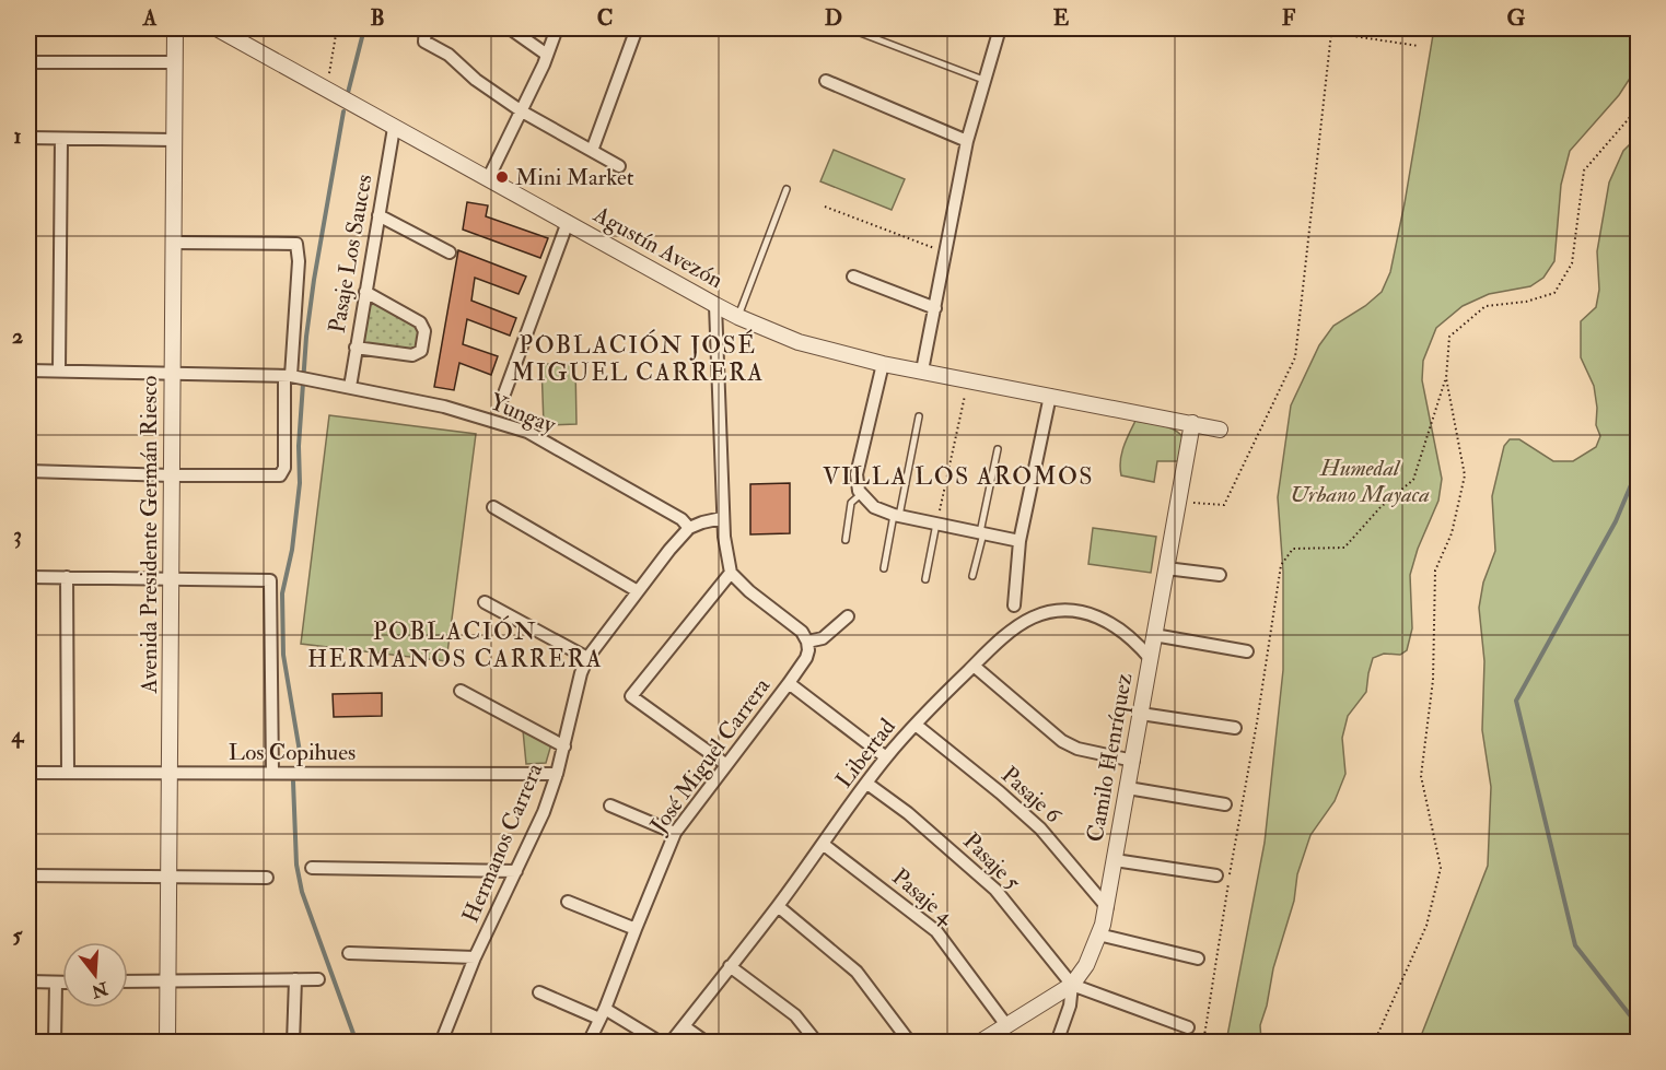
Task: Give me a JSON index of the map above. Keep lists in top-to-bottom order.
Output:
{
  "streets": {
    "street": [
      "Agustín Avezón",
      "Pasaje Los Sauces",
      "Yungay",
      "Avenida Presidente Germán Riesco",
      "Los Copihues",
      "Libertad",
      "José Miguel Carrera",
      "Camilo Henríquez",
      "Pasaje 6",
      "Hermanos Carrera",
      "Pasaje 5",
      "Pasaje 4"
    ]
  },
  "crossings": [
    ["Agustín Avezón", "Pasaje Los Sauces"],
    ["Agustín Avezón", "Camilo Henríquez"],
    ["Pasaje Los Sauces", "Yungay"],
    ["Yungay", "Hermanos Carrera"],
    ["Avenida Presidente Germán Riesco", "Los Copihues"],
    ["Los Copihues", "Hermanos Carrera"],
    ["Libertad", "Camilo Henríquez"],
    ["Libertad", "Pasaje 6"],
    ["Libertad", "Pasaje 5"],
    ["Libertad", "Pasaje 4"],
    ["Camilo Henríquez", "Pasaje 6"],
    ["Camilo Henríquez", "Pasaje 5"],
    ["Camilo Henríquez", "Pasaje 4"]
  ],
  "districts": ["POBLACIÓN JOSÉ MIGUEL CARRERA", "VILLA LOS AROMOS", "POBLACIÓN HERMANOS CARRERA"],
  "parks": ["Humedal Urbano Mayaca"],
  "places": ["Mini Market"],
  "north": "bottom",
  "grid": {
    "columns": [
      "A",
      "B",
      "C",
      "D",
      "E",
      "F",
      "G"
    ],
    "rows": [
      "1",
      "2",
      "3",
      "4",
      "5"
    ]
  }
}
